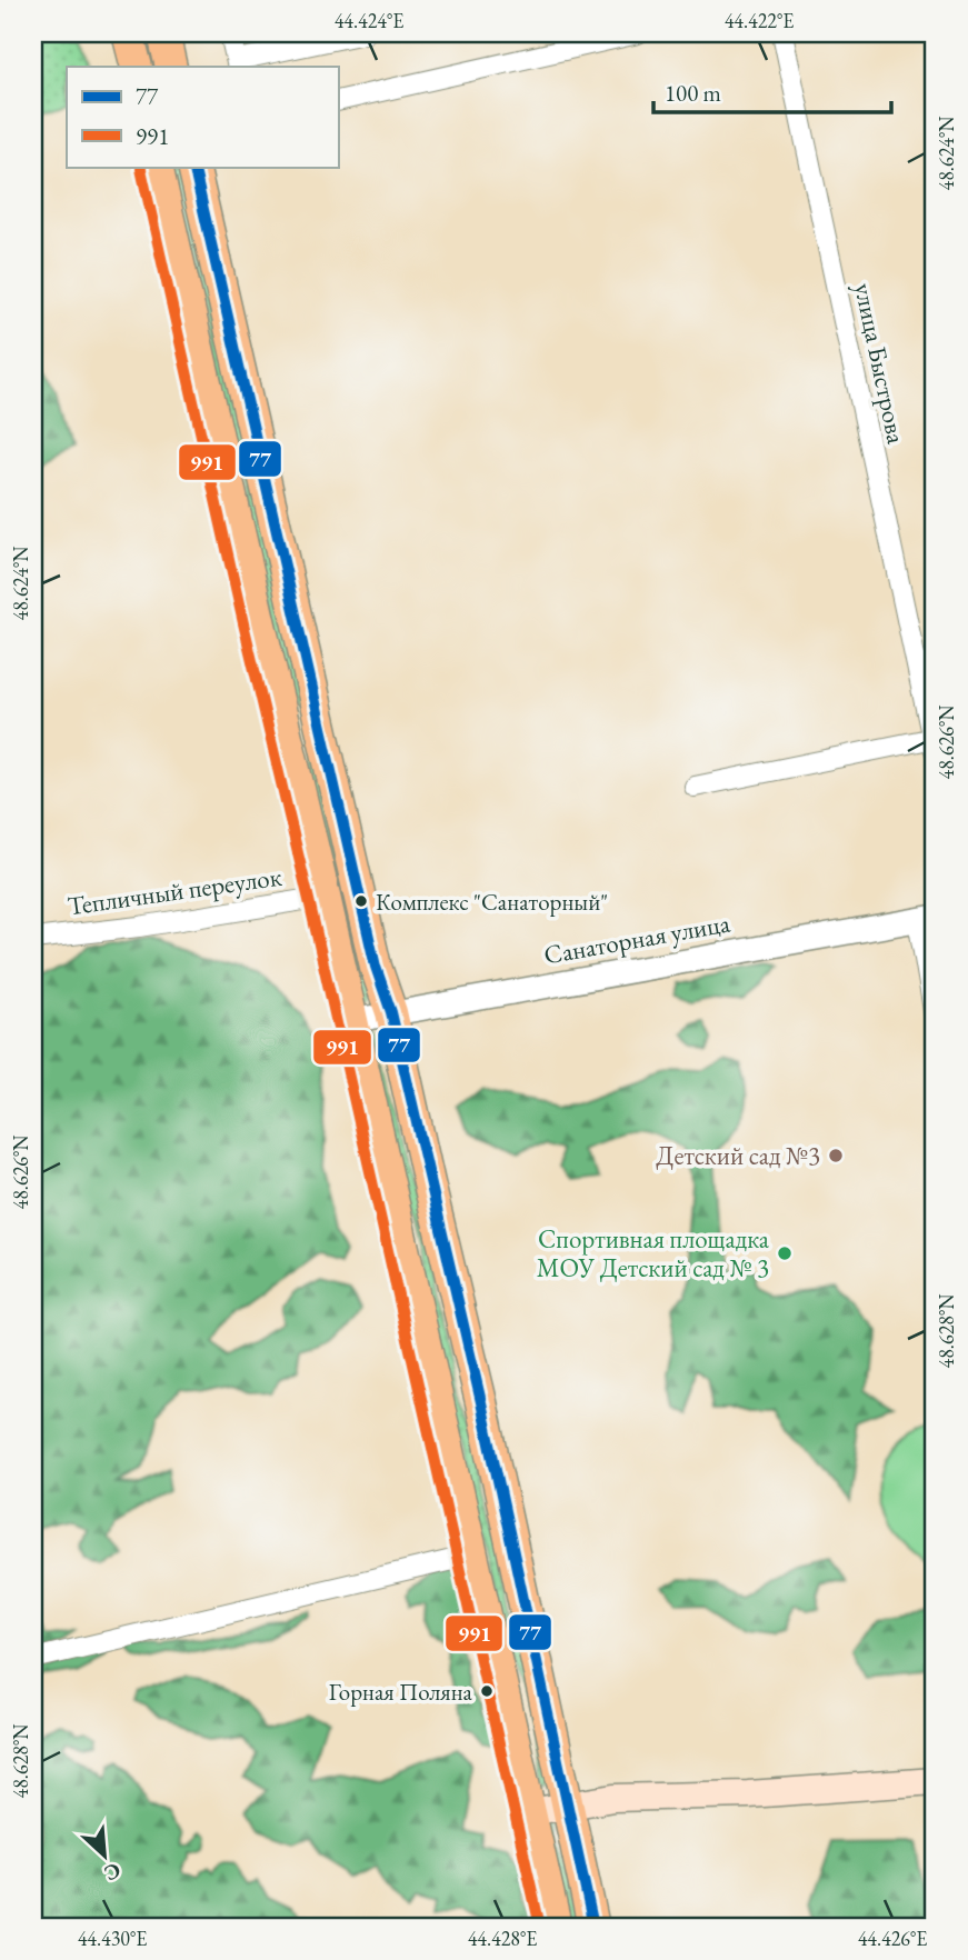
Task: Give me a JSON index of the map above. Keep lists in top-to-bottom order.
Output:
{
  "streets": {
    "street": ["улица Быстрова", "Тепличный переулок", "Санаторная улица"]
  },
  "places": [
    "Комплекс \"Санаторный\"",
    "Детский сад №3",
    "Спортивная площадка МОУ Детский сад № 3",
    "Горная Поляна"
  ],
  "lines": ["transit line 77", "transit line 991"],
  "legend": ["77", "991"],
  "scale_bar": "100 m",
  "north": "bottom right",
  "coordinates": [
    "44.424°E",
    "44.422°E",
    "48.624°N",
    "48.626°N",
    "48.628°N",
    "44.430°E",
    "44.428°E",
    "44.426°E"
  ]
}
